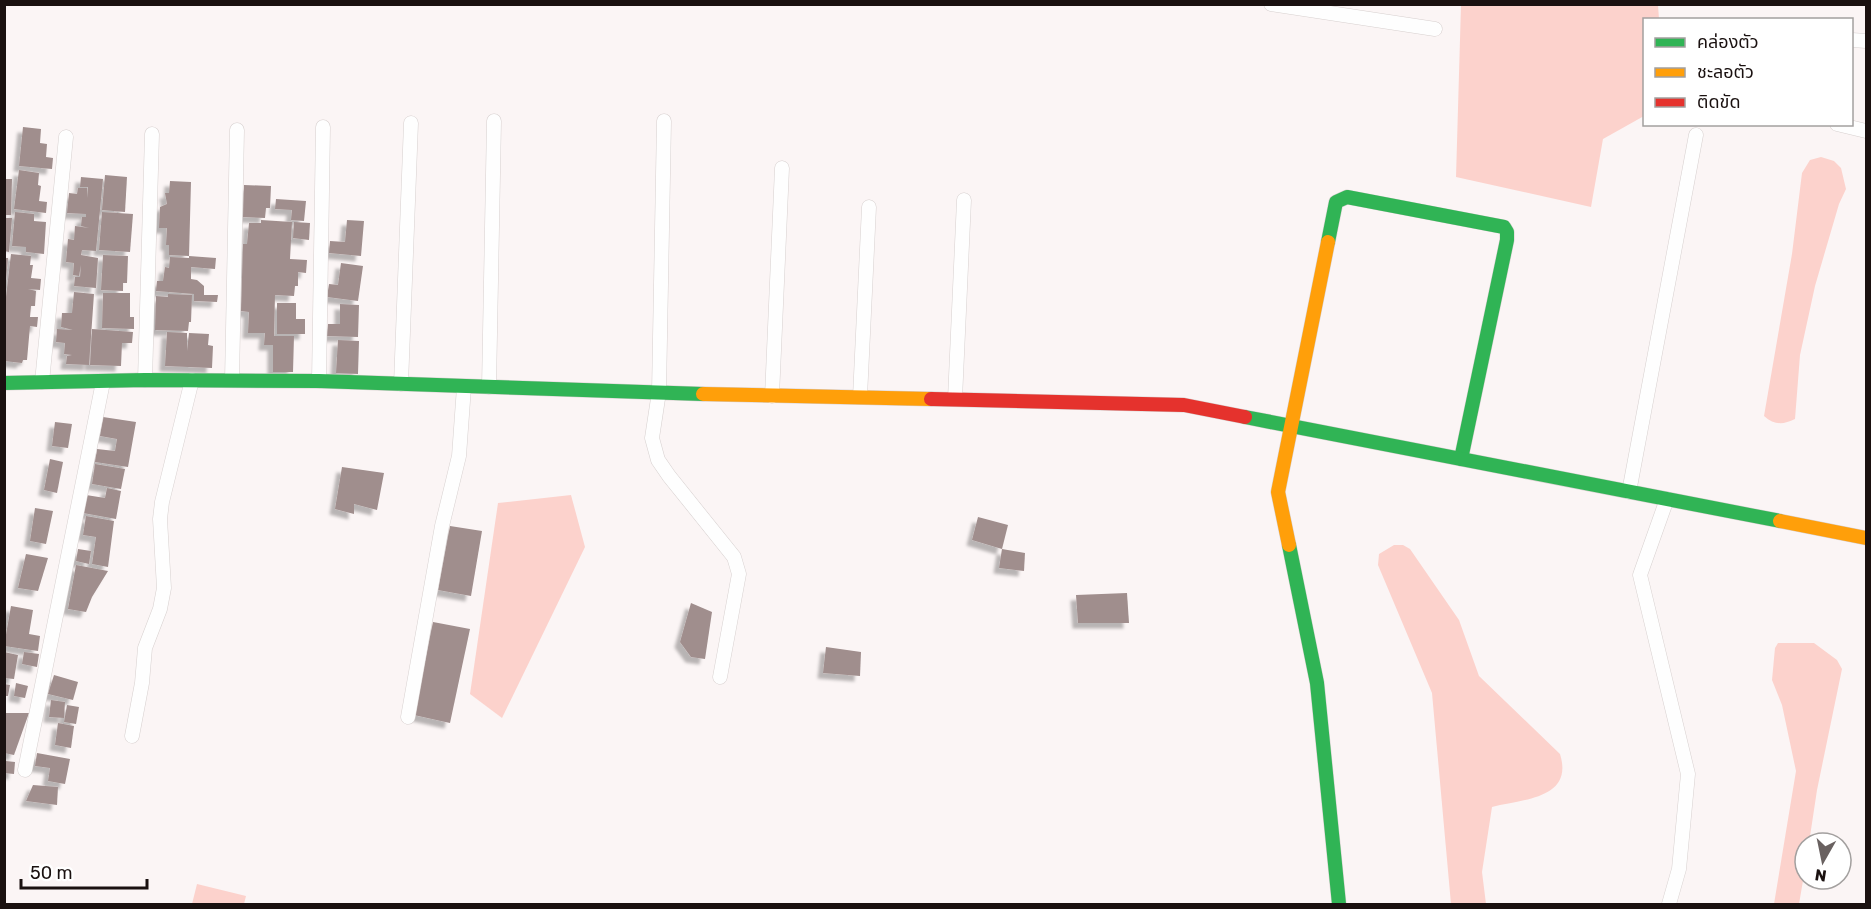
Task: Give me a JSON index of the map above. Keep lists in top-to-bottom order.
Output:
{
  "legend": ["คล่องตัว", "ชะลอตัว", "ติดขัด"],
  "scale_bar": "50 m",
  "north": "bottom"
}
